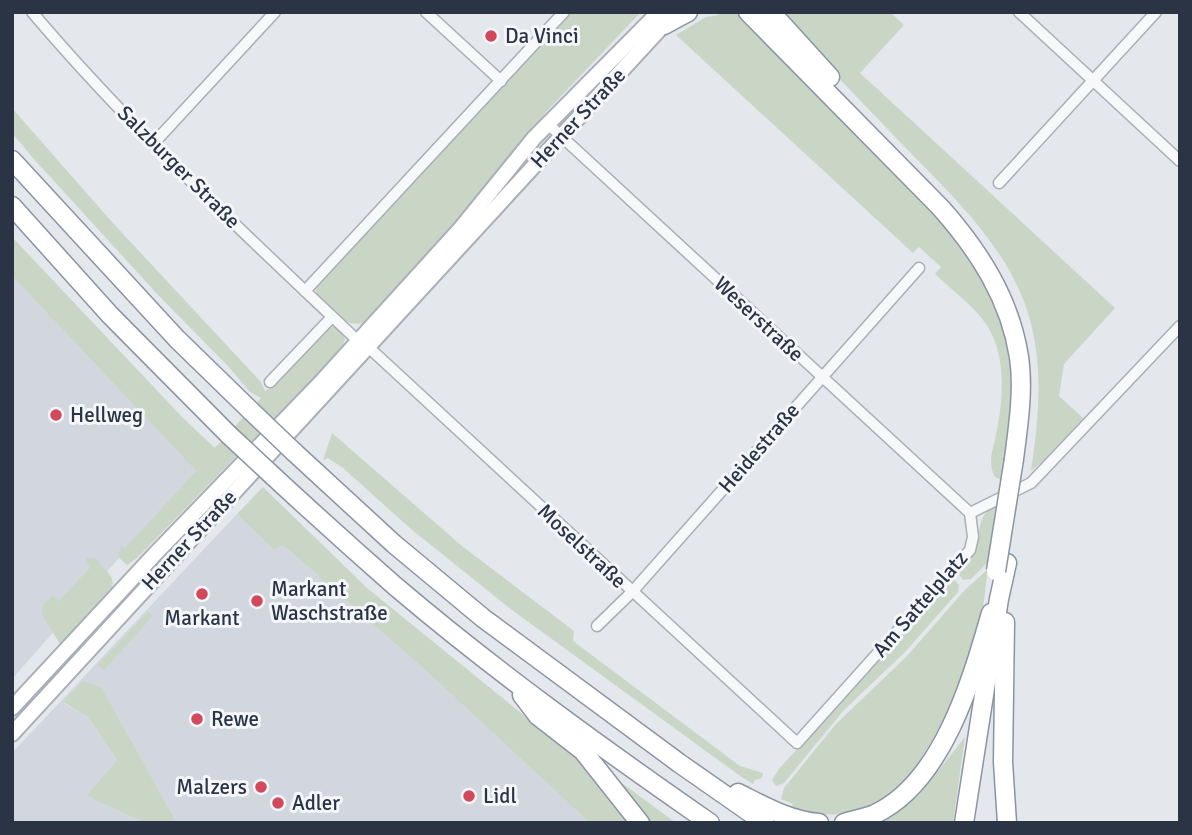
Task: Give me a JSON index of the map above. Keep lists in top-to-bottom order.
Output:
{
  "streets": {
    "main road": ["Herner Straße"],
    "street": [
      "Salzburger Straße",
      "Weserstraße",
      "Heidestraße",
      "Moselstraße",
      "Am Sattelplatz"
    ]
  },
  "crossings": [
    ["Herner Straße", "Salzburger Straße"],
    ["Herner Straße", "Weserstraße"],
    ["Herner Straße", "Moselstraße"],
    ["Salzburger Straße", "Moselstraße"],
    ["Weserstraße", "Heidestraße"],
    ["Weserstraße", "Am Sattelplatz"],
    ["Heidestraße", "Moselstraße"],
    ["Moselstraße", "Am Sattelplatz"]
  ],
  "places": [
    "Da Vinci",
    "Hellweg",
    "Markant",
    "Markant Waschstraße",
    "Rewe",
    "Malzers",
    "Lidl",
    "Adler"
  ]
}
